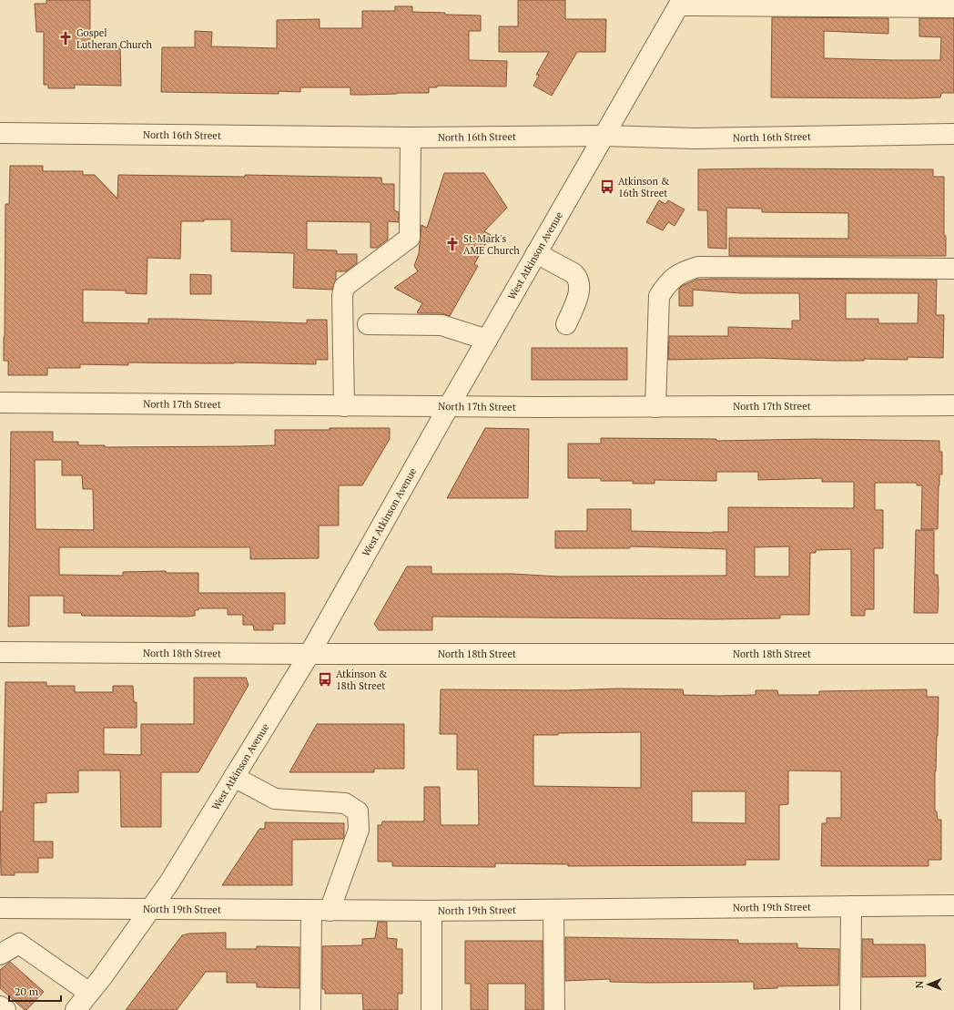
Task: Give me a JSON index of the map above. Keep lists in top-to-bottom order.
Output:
{
  "streets": {
    "street": [
      "North 16th Street",
      "West Atkinson Avenue",
      "North 17th Street",
      "North 18th Street",
      "North 19th Street"
    ]
  },
  "crossings": [
    ["North 16th Street", "West Atkinson Avenue"],
    ["West Atkinson Avenue", "North 17th Street"],
    ["West Atkinson Avenue", "North 18th Street"],
    ["West Atkinson Avenue", "North 19th Street"]
  ],
  "places": {
    "church": ["Gospel Lutheran Church", "St. Mark's AME Church"],
    "bus stop": ["Atkinson & 16th Street", "Atkinson & 18th Street"]
  },
  "scale_bar": "20 m",
  "north": "left"
}
